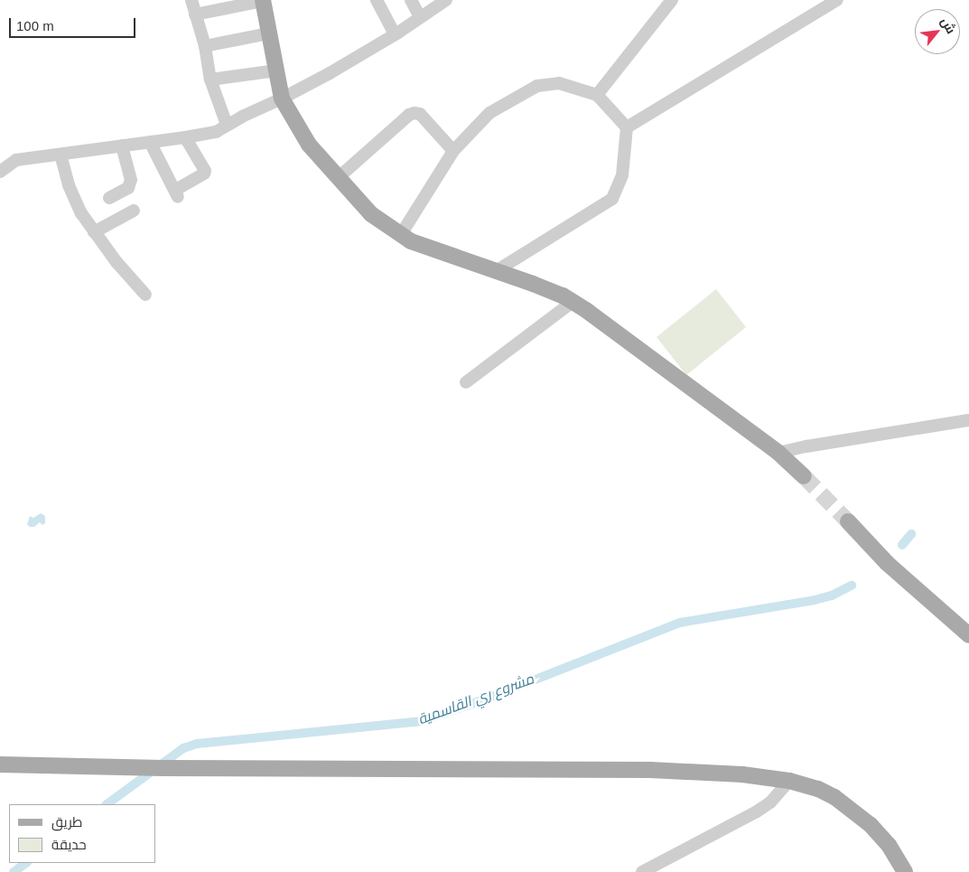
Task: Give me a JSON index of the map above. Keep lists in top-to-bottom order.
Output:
{
  "water": ["مشروع ري القاسمية"],
  "legend": ["طريق", "حديقة"],
  "scale_bar": "100 m",
  "north": "top right"
}
